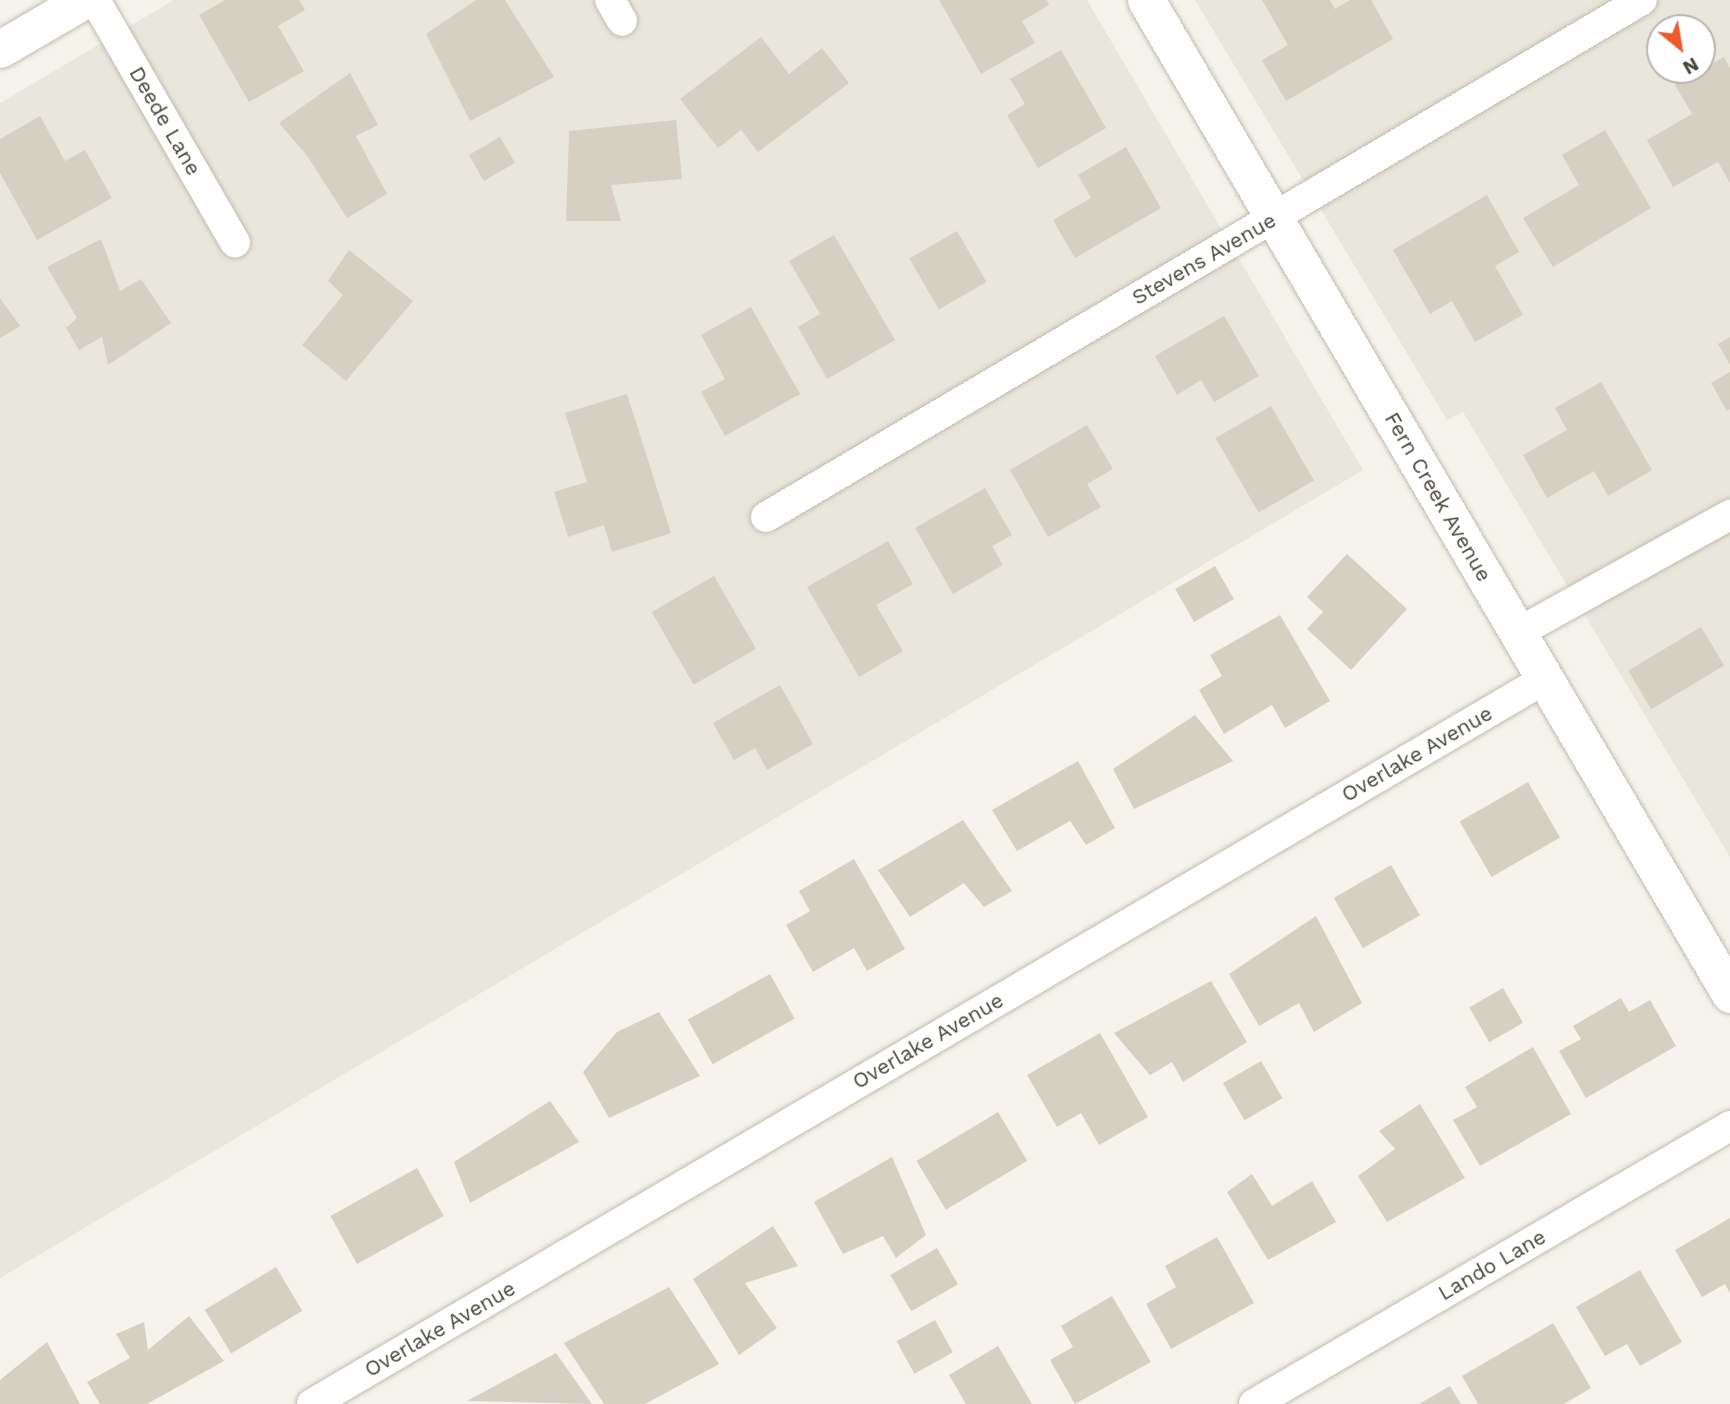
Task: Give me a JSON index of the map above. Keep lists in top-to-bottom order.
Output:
{
  "streets": {
    "street": [
      "Deede Lane",
      "Stevens Avenue",
      "Fern Creek Avenue",
      "Overlake Avenue",
      "Lando Lane"
    ]
  },
  "crossings": [
    ["Stevens Avenue", "Fern Creek Avenue"],
    ["Fern Creek Avenue", "Overlake Avenue"]
  ],
  "north": "bottom right"
}
